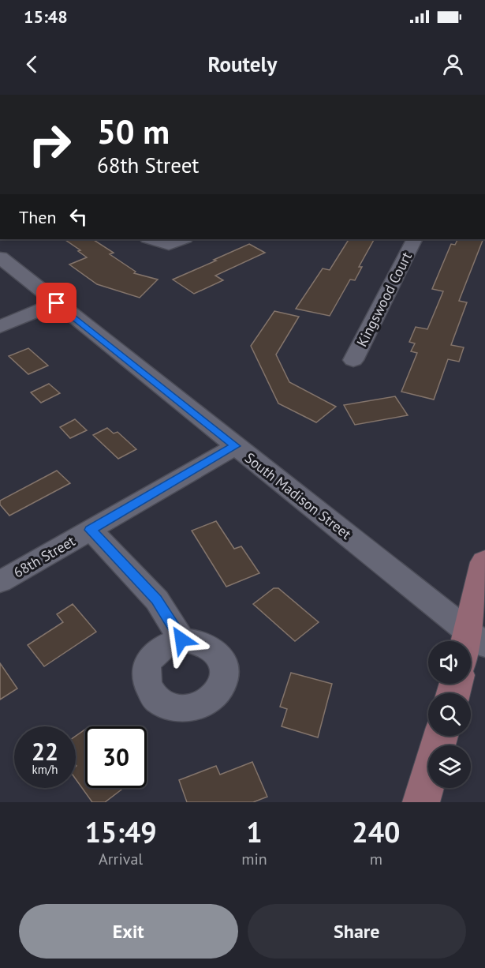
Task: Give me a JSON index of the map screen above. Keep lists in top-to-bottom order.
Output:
{
  "streets": {
    "street": ["Kingswood Court", "South Madison Street", "68th Street"]
  },
  "crossings": [
    ["South Madison Street", "68th Street"]
  ],
  "page": {
    "status": "15:48",
    "header": "Routely",
    "turn": ["50 m", "68th Street"],
    "then": "Then",
    "speed": "22 km/h",
    "limit": "30",
    "eta": [
      "15:49",
      "Arrival",
      "1",
      "min",
      "240",
      "m"
    ],
    "buttons": ["Exit", "Share"]
  }
}
